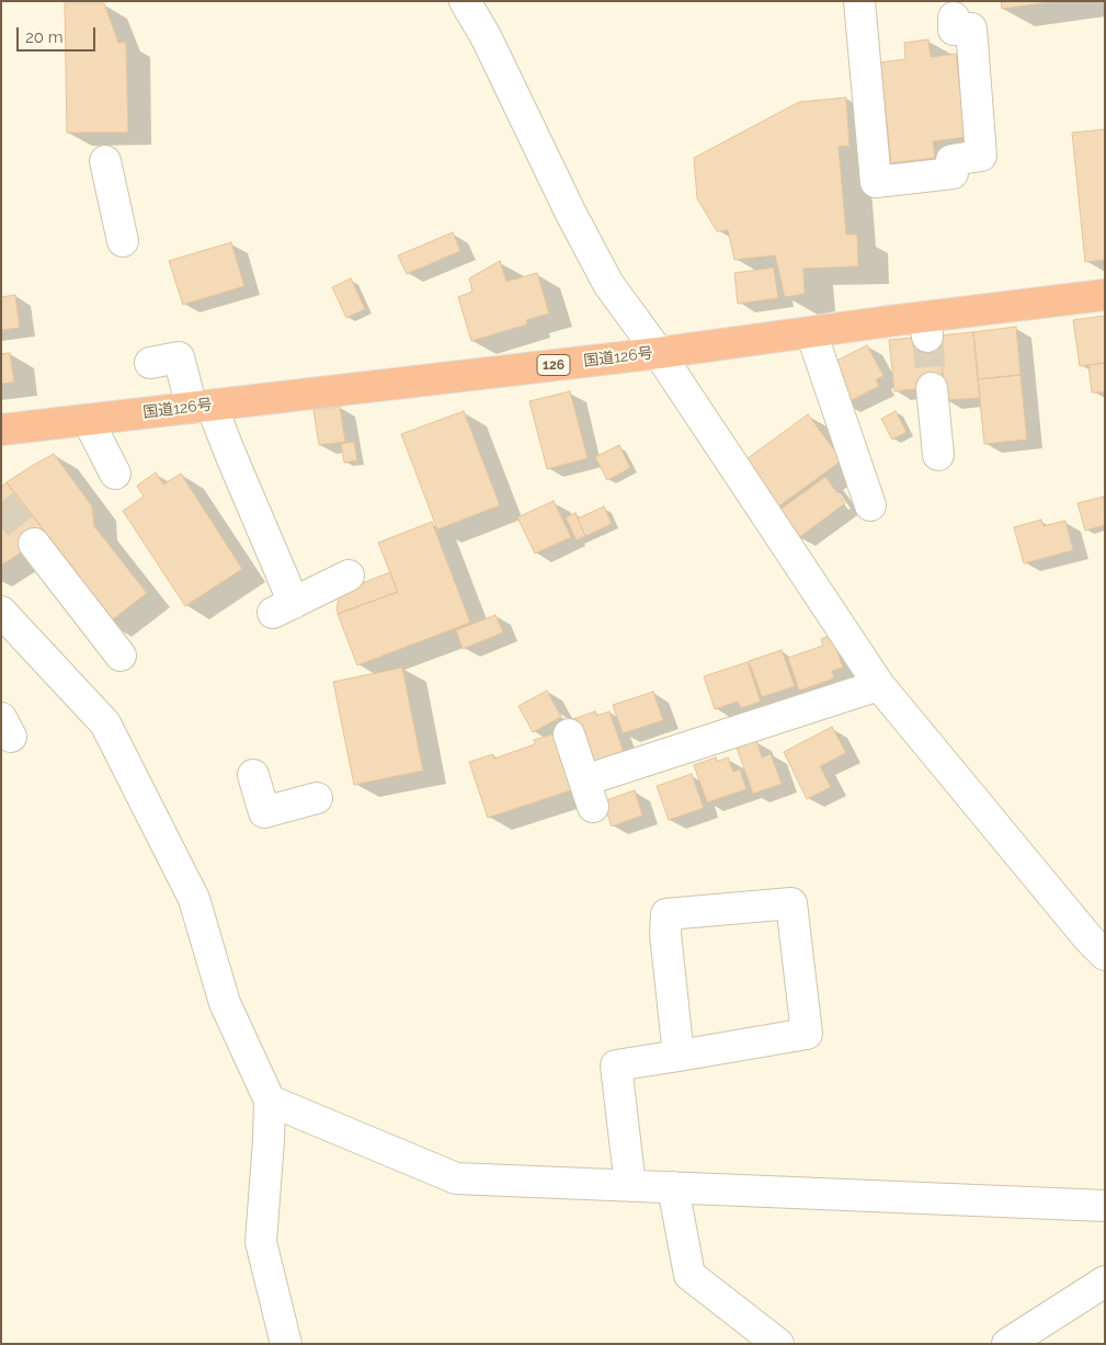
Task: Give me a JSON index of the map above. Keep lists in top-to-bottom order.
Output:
{
  "streets": {
    "highway": ["国道126号", "126"]
  },
  "scale_bar": "20 m"
}
